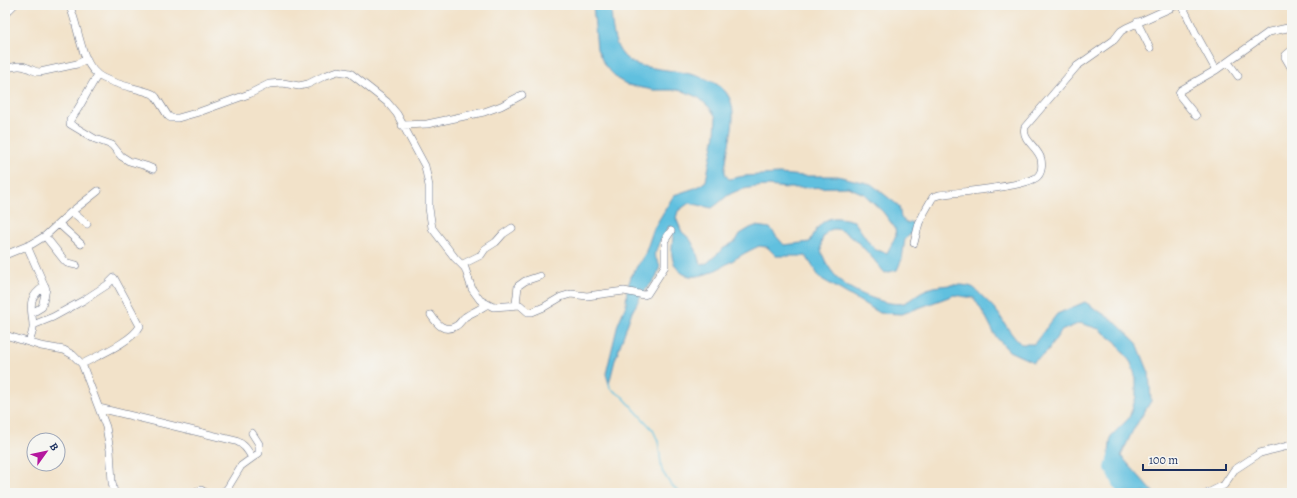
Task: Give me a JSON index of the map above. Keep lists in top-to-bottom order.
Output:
{
  "scale_bar": "100 m",
  "north": "top right"
}
